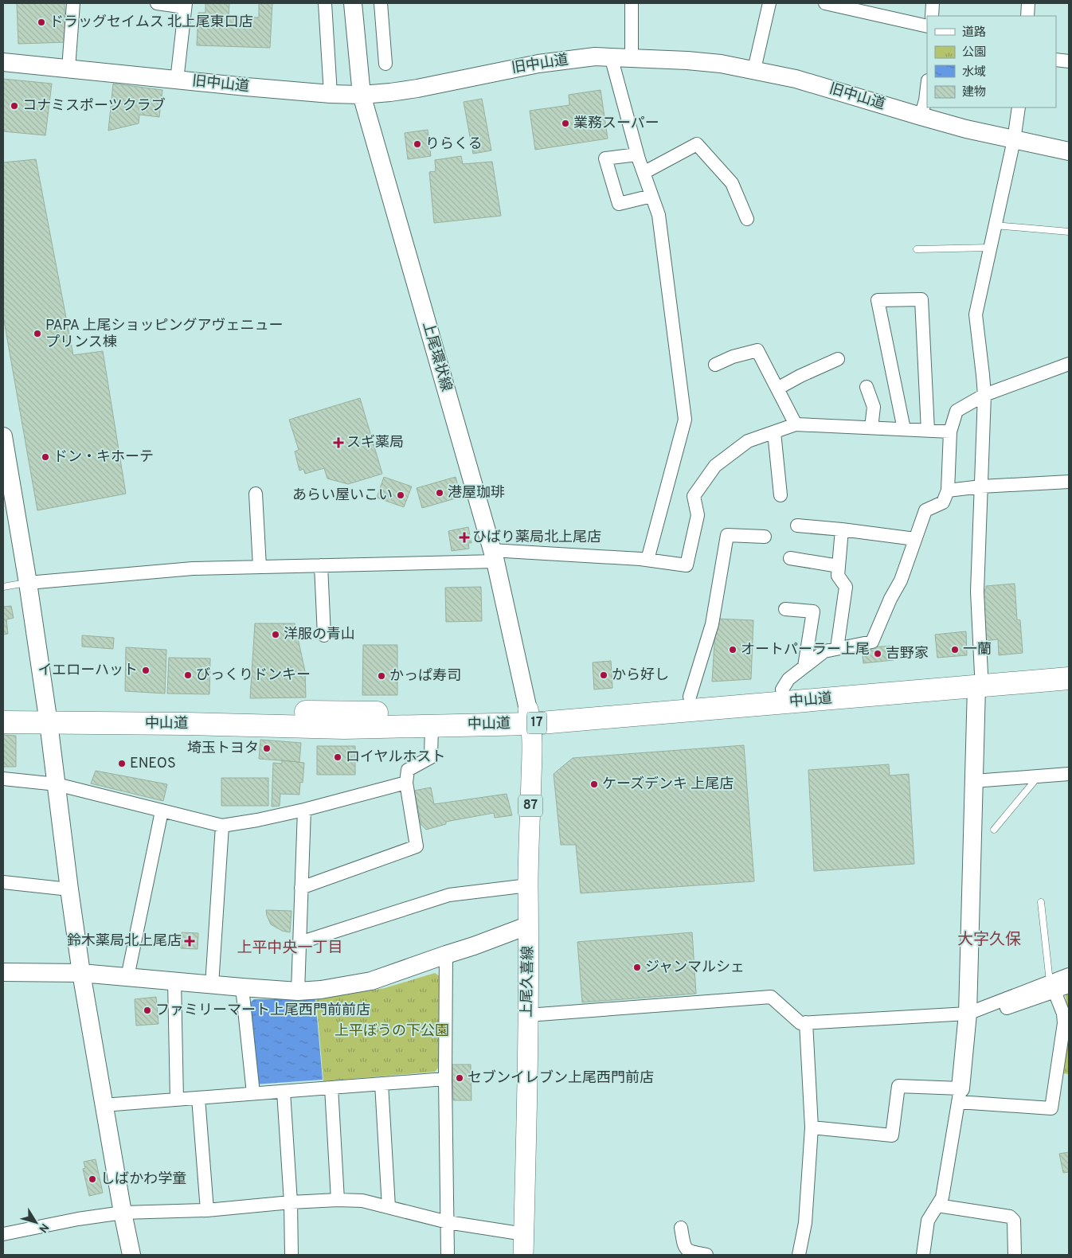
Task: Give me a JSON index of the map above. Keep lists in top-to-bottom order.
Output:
{
  "streets": {
    "highway": ["中山道", "17"],
    "main road": [
      "旧中山道",
      "上尾環状線",
      "87",
      "上尾久喜線"
    ]
  },
  "crossings": [
    ["旧中山道", "上尾環状線"],
    ["上尾環状線", "中山道"],
    ["上尾環状線", "上尾久喜線"],
    ["中山道", "上尾久喜線"]
  ],
  "districts": ["大字久保", "上平中央一丁目"],
  "parks": ["上平ぼうの下公園"],
  "places": {
    "other": [
      "ドラッグセイムス 北上尾東口店",
      "コナミスポーツクラブ",
      "業務スーパー",
      "りらくる",
      "PAPA 上尾ショッピングアヴェニュー プリンス棟",
      "ドン・キホーテ",
      "港屋珈琲",
      "あらい屋いこい",
      "洋服の青山",
      "オートパーラー上尾",
      "一蘭",
      "吉野家",
      "イエローハット",
      "びっくりドンキー",
      "から好し",
      "かっぱ寿司",
      "埼玉トヨタ",
      "ロイヤルホスト",
      "ENEOS",
      "ケーズデンキ 上尾店",
      "ジャンマルシェ",
      "ファミリーマート上尾西門前前店",
      "セブンイレブン上尾西門前店",
      "しばかわ学童"
    ],
    "health": ["スギ薬局", "ひばり薬局北上尾店", "鈴木薬局北上尾店"]
  },
  "legend": [
    "道路",
    "公園",
    "水域",
    "建物"
  ],
  "north": "bottom right"
}
